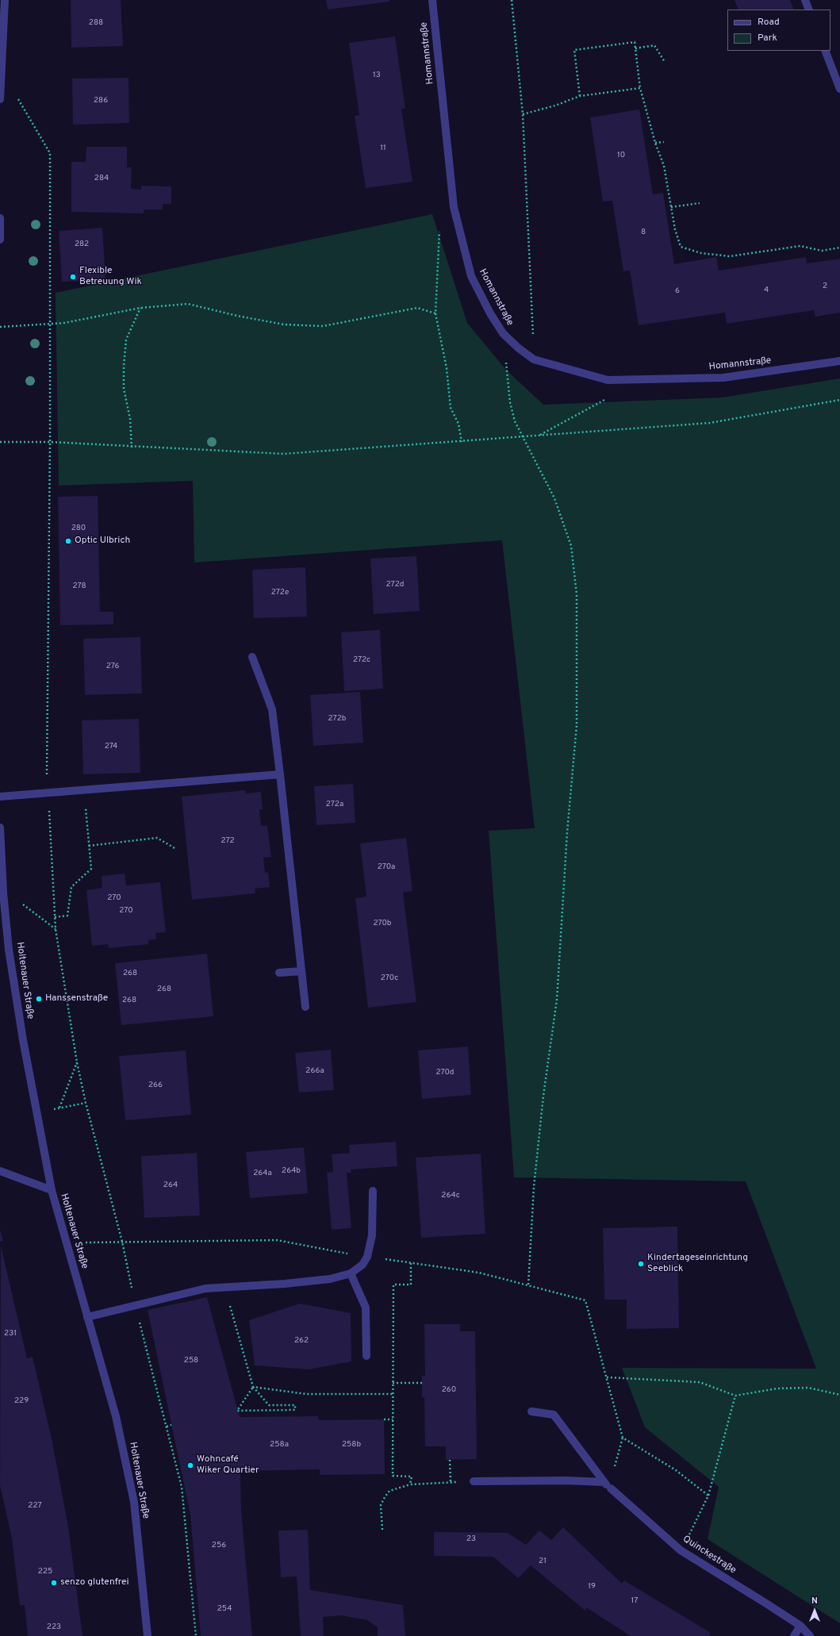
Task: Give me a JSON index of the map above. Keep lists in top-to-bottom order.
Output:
{
  "streets": {
    "street": ["Homannstraße", "Holtenauer Straße", "Quinckestraße"]
  },
  "places": [
    "Flexible Betreuung Wik",
    "Optic Ulbrich",
    "Hanssenstraße",
    "Kindertageseinrichtung Seeblick",
    "Wohncafé Wiker Quartier",
    "senzo glutenfrei"
  ],
  "house_numbers": [
    "288",
    "13",
    "286",
    "11",
    "10",
    "284",
    "8",
    "282",
    "2",
    "4",
    "6",
    "280",
    "272d",
    "278",
    "272e",
    "272c",
    "276",
    "272b",
    "274",
    "272a",
    "272",
    "270a",
    "270",
    "270",
    "270b",
    "268",
    "270c",
    "268",
    "268",
    "266a",
    "270d",
    "266",
    "264b",
    "264a",
    "264",
    "264c",
    "231",
    "262",
    "258",
    "260",
    "229",
    "258a",
    "258b",
    "227",
    "23",
    "256",
    "21",
    "225",
    "19",
    "17",
    "254",
    "223"
  ],
  "legend": ["Road", "Park"],
  "north": "top"
}
